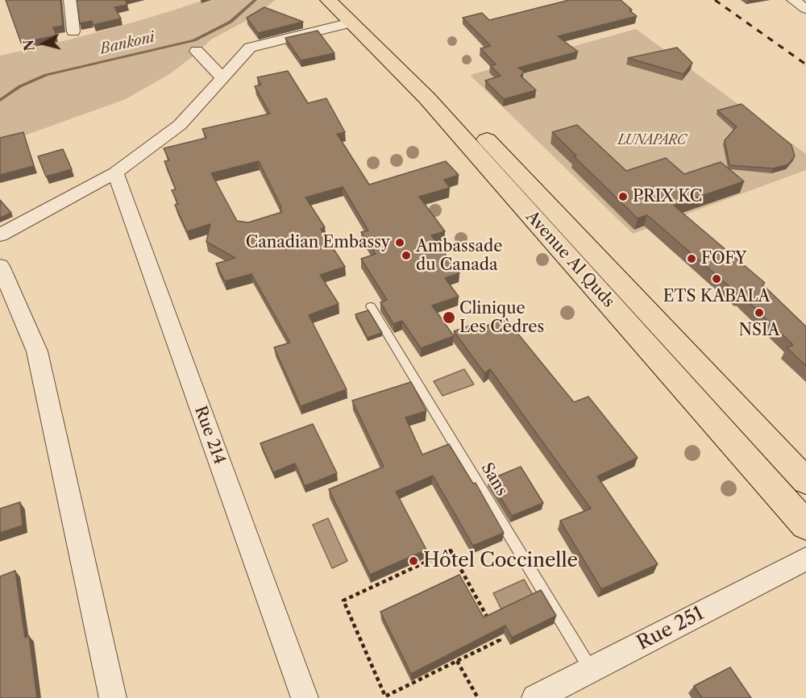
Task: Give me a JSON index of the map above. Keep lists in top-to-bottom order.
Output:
{
  "streets": {
    "main road": ["Avenue Al Quds"],
    "street": ["Rue 214", "Rue 251"],
    "lane": ["Sans"]
  },
  "crossings": [
    ["Sans", "Rue 251"]
  ],
  "water": ["Bankoni"],
  "parks": ["LUNAPARC"],
  "places": [
    "PRIX KC",
    "Canadian Embassy",
    "Ambassade du Canada",
    "FOFY",
    "ETS KABALA",
    "NSIA",
    "Clinique Les Cèdres",
    "Hôtel Coccinelle"
  ],
  "north": "left"
}
